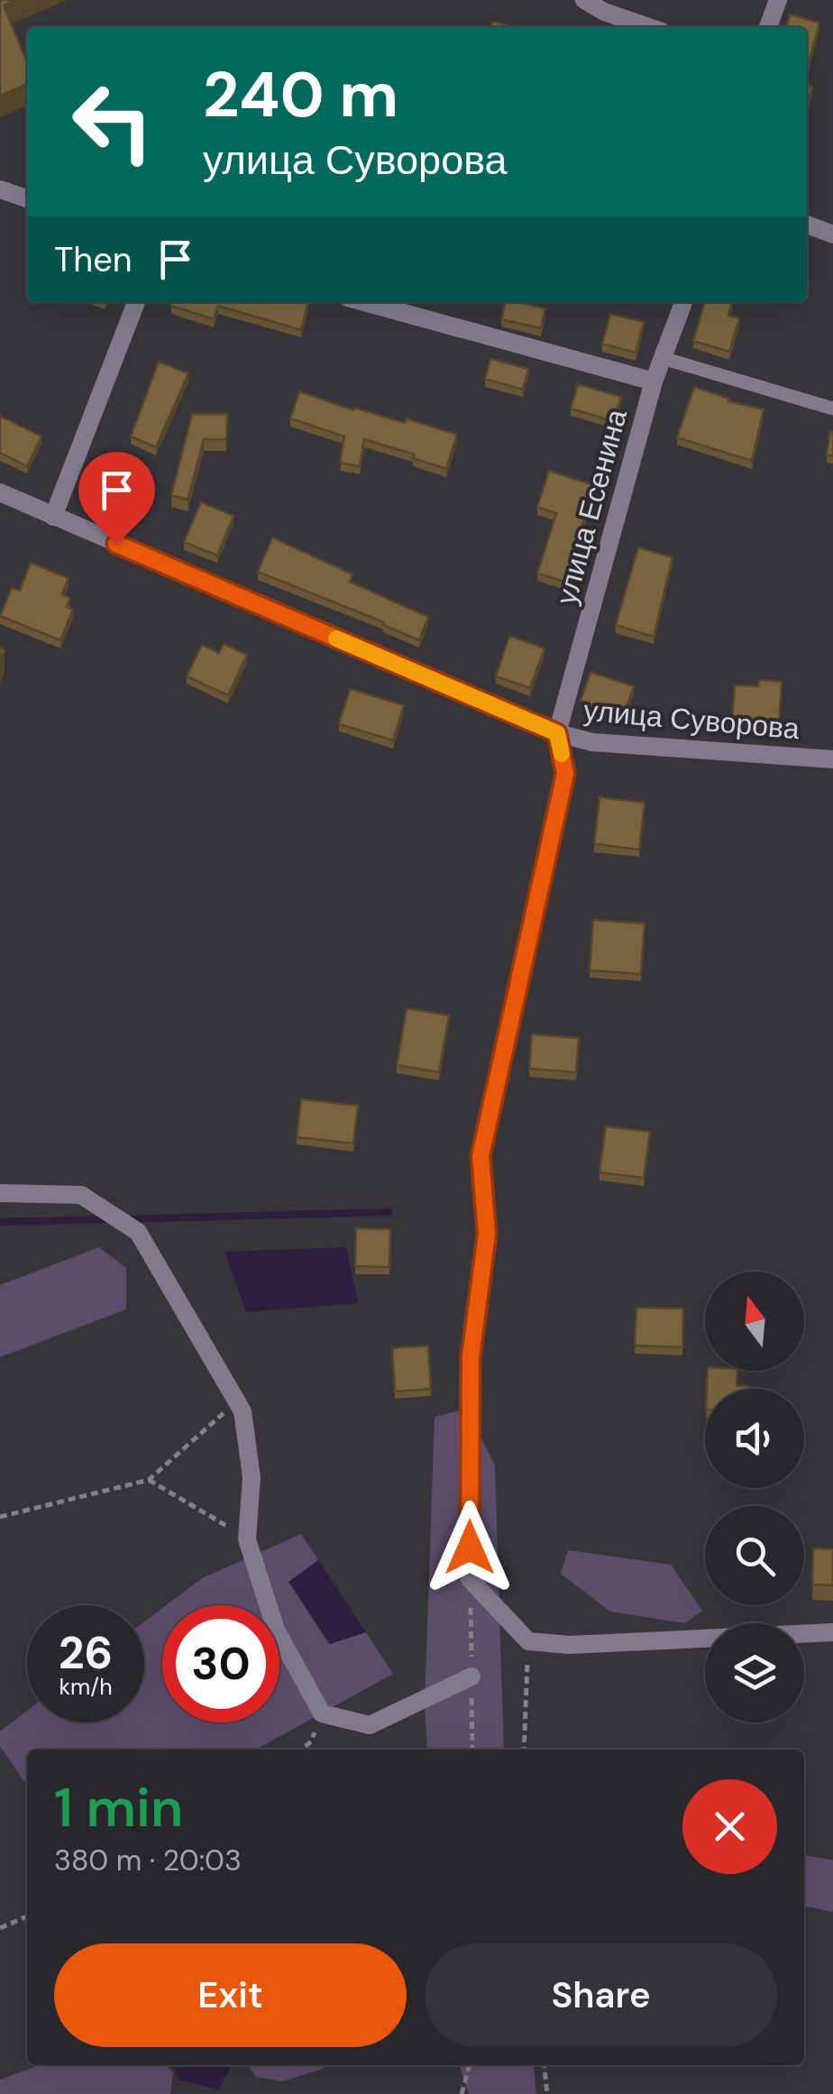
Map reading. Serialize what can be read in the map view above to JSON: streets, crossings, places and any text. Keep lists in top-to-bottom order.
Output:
{
  "streets": {
    "street": ["улица Есенина", "улица Суворова"]
  },
  "crossings": [
    ["улица Есенина", "улица Суворова"]
  ],
  "north": "top",
  "page": {
    "turn": ["240 m", "улица Суворова"],
    "then": "Then",
    "speed": "26 km/h",
    "limit": "30",
    "heading": ["1 min", "380 m · 20:03"],
    "buttons": ["Exit", "Share"]
  }
}
